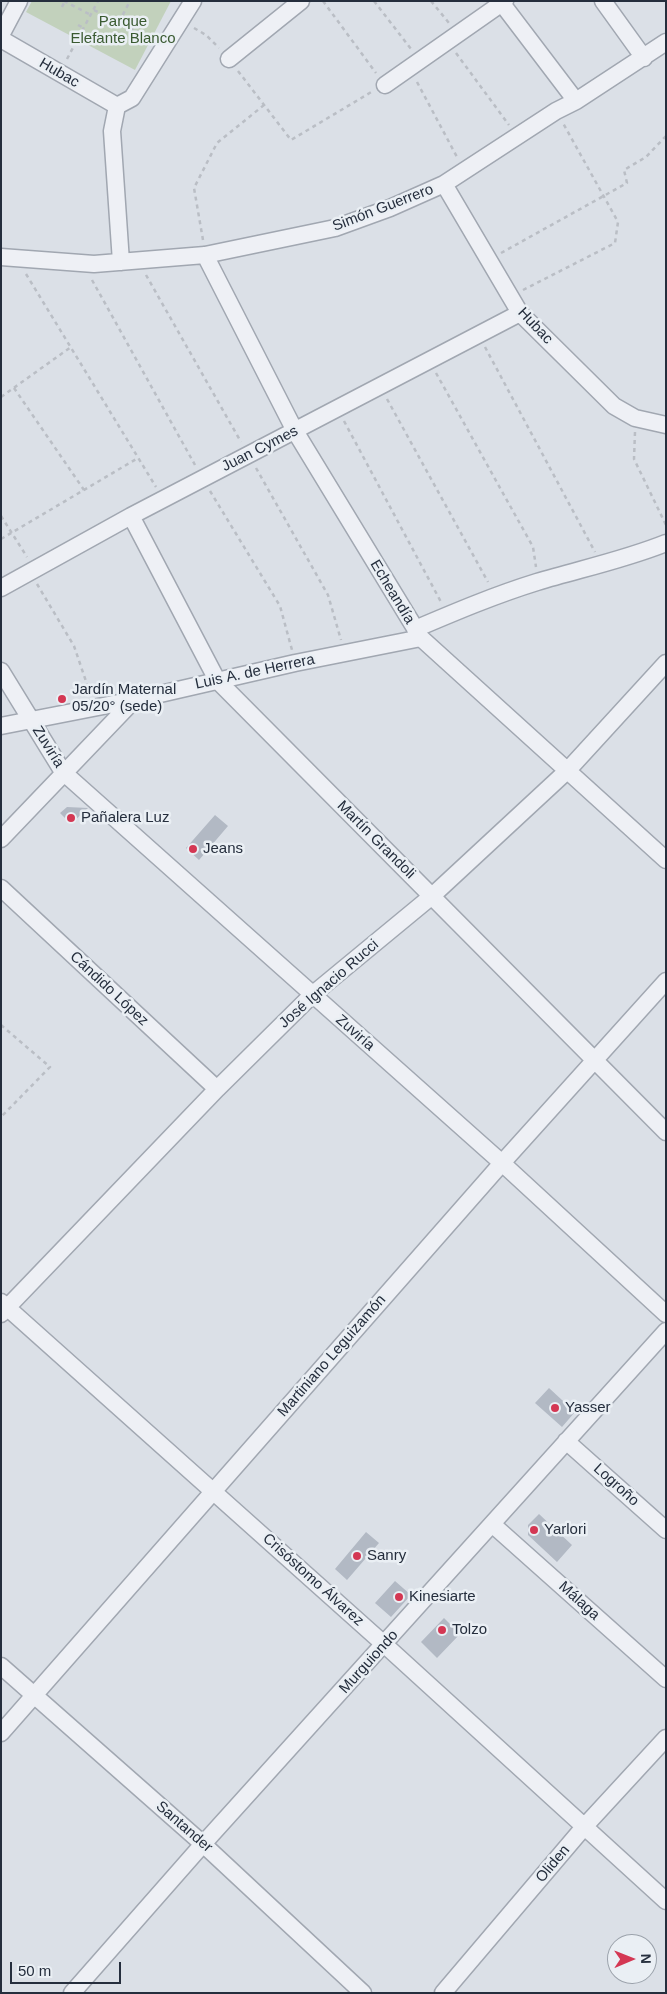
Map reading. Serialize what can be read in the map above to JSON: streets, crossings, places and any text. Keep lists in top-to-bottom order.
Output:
{
  "streets": {
    "street": [
      "Hubac",
      "Simón Guerrero",
      "Juan Cymes",
      "Echeandía",
      "Luis A. de Herrera",
      "Zuviría",
      "Martín Grandoli",
      "José Ignacio Rucci",
      "Cándido López",
      "Martiniano Leguizamón",
      "Logroño",
      "Crisóstomo Álvarez",
      "Málaga",
      "Murguiondo",
      "Santander",
      "Oliden"
    ]
  },
  "crossings": [
    ["Hubac", "Simón Guerrero"],
    ["Hubac", "Juan Cymes"],
    ["Simón Guerrero", "Echeandía"],
    ["Juan Cymes", "Echeandía"],
    ["Juan Cymes", "Martín Grandoli"],
    ["Echeandía", "Luis A. de Herrera"],
    ["Echeandía", "José Ignacio Rucci"],
    ["Luis A. de Herrera", "Zuviría"],
    ["Luis A. de Herrera", "Martín Grandoli"],
    ["Zuviría", "José Ignacio Rucci"],
    ["Zuviría", "Martiniano Leguizamón"],
    ["Martín Grandoli", "José Ignacio Rucci"],
    ["Martín Grandoli", "Martiniano Leguizamón"],
    ["José Ignacio Rucci", "Cándido López"],
    ["José Ignacio Rucci", "Crisóstomo Álvarez"],
    ["Martiniano Leguizamón", "Crisóstomo Álvarez"],
    ["Martiniano Leguizamón", "Santander"],
    ["Logroño", "Murguiondo"],
    ["Crisóstomo Álvarez", "Murguiondo"],
    ["Crisóstomo Álvarez", "Oliden"],
    ["Málaga", "Murguiondo"],
    ["Murguiondo", "Santander"]
  ],
  "parks": ["Parque Elefante Blanco"],
  "places": [
    "Jardín Maternal 05/20° (sede)",
    "Pañalera Luz",
    "Jeans",
    "Yasser",
    "Yarlori",
    "Sanry",
    "Kinesiarte",
    "Tolzo"
  ],
  "scale_bar": "50 m",
  "north": "right"
}
